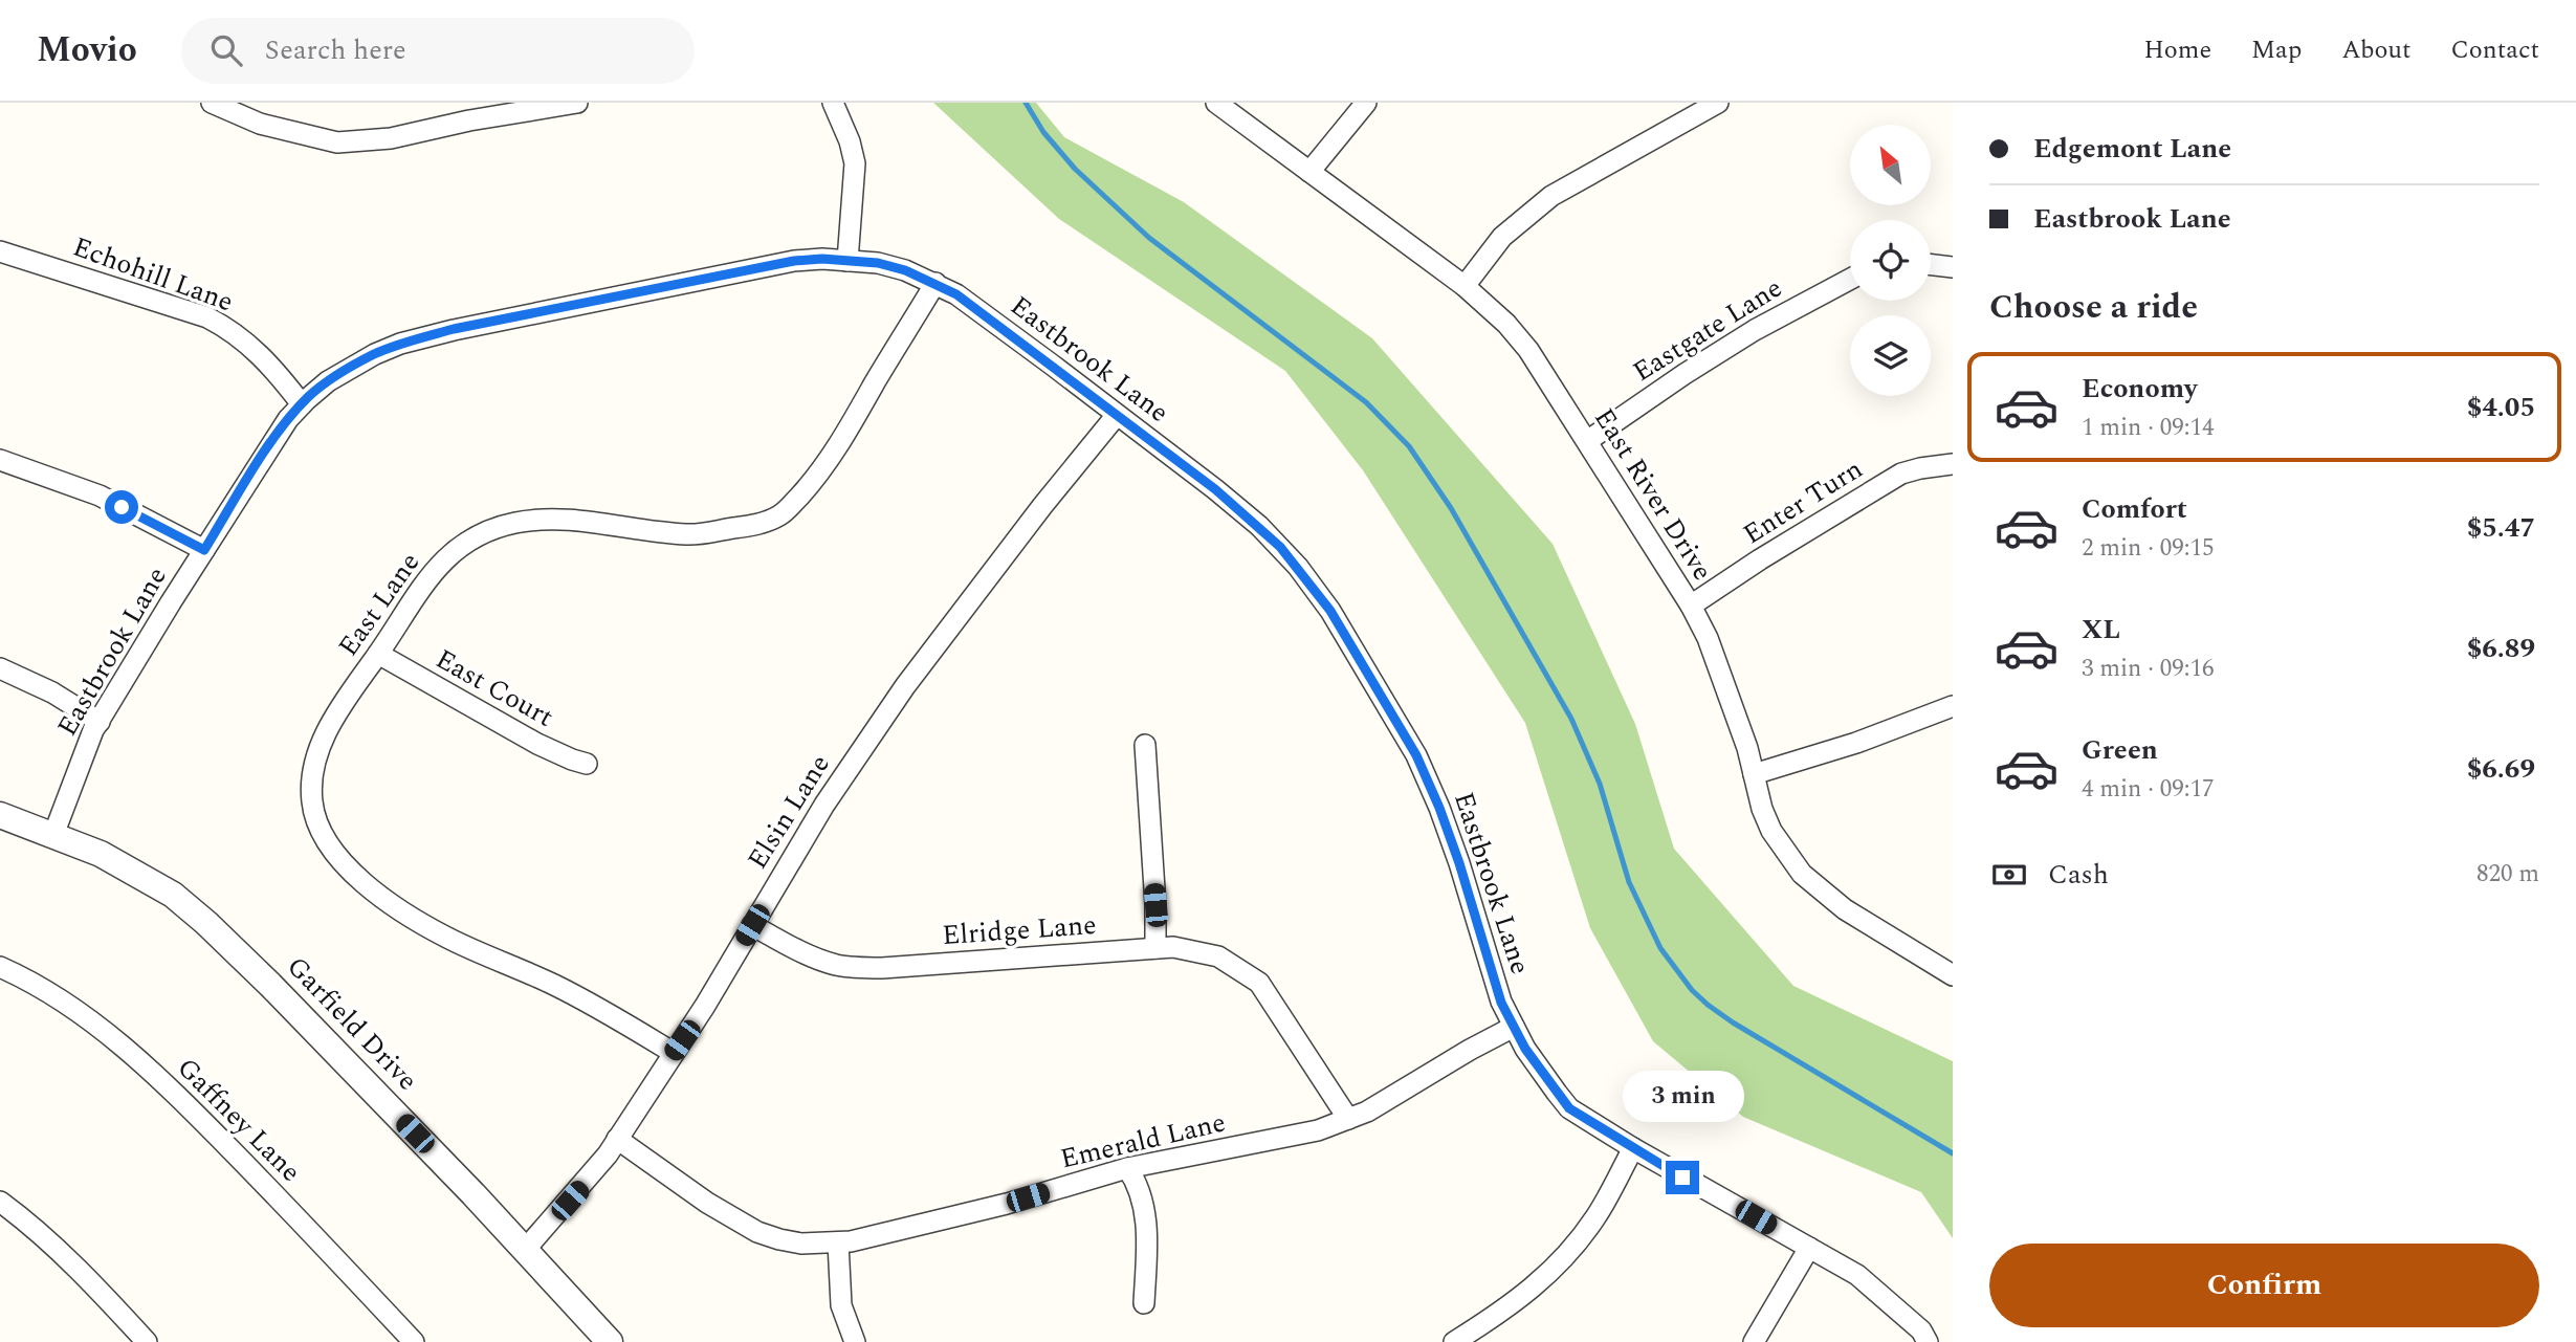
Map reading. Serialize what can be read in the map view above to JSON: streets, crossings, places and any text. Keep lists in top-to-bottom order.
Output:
{
  "streets": {
    "street": [
      "Echohill Lane",
      "Eastgate Lane",
      "Eastbrook Lane",
      "East River Drive",
      "Enter Turn",
      "East Lane",
      "East Court",
      "Elsin Lane",
      "Elridge Lane",
      "Garfield Drive",
      "Gaffney Lane",
      "Emerald Lane"
    ]
  },
  "crossings": [
    ["Echohill Lane", "Eastbrook Lane"],
    ["Eastgate Lane", "East River Drive"],
    ["Eastbrook Lane", "East Lane"],
    ["Eastbrook Lane", "Elsin Lane"],
    ["Eastbrook Lane", "Garfield Drive"],
    ["Eastbrook Lane", "Emerald Lane"],
    ["East River Drive", "Enter Turn"],
    ["East Lane", "East Court"],
    ["East Lane", "Elsin Lane"],
    ["Elsin Lane", "Elridge Lane"],
    ["Elsin Lane", "Garfield Drive"],
    ["Elsin Lane", "Emerald Lane"],
    ["Elridge Lane", "Emerald Lane"]
  ],
  "north": "top left",
  "page": {
    "header": "Movio",
    "search": "Search here",
    "nav": [
      "Home",
      "Map",
      "About",
      "Contact"
    ],
    "banner": ["Edgemont Lane", "Eastbrook Lane"],
    "heading": "Choose a ride",
    "list": [
      {
        "name": "Economy",
        "note": "1 min · 09:14",
        "value": "$4.05"
      },
      {
        "name": "Comfort",
        "note": "2 min · 09:15",
        "value": "$5.47"
      },
      {
        "name": "XL",
        "note": "3 min · 09:16",
        "value": "$6.89"
      },
      {
        "name": "Green",
        "note": "4 min · 09:17",
        "value": "$6.69"
      }
    ],
    "pay": ["Cash", "820 m"],
    "bubble": "3 min",
    "buttons": "Confirm"
  }
}
